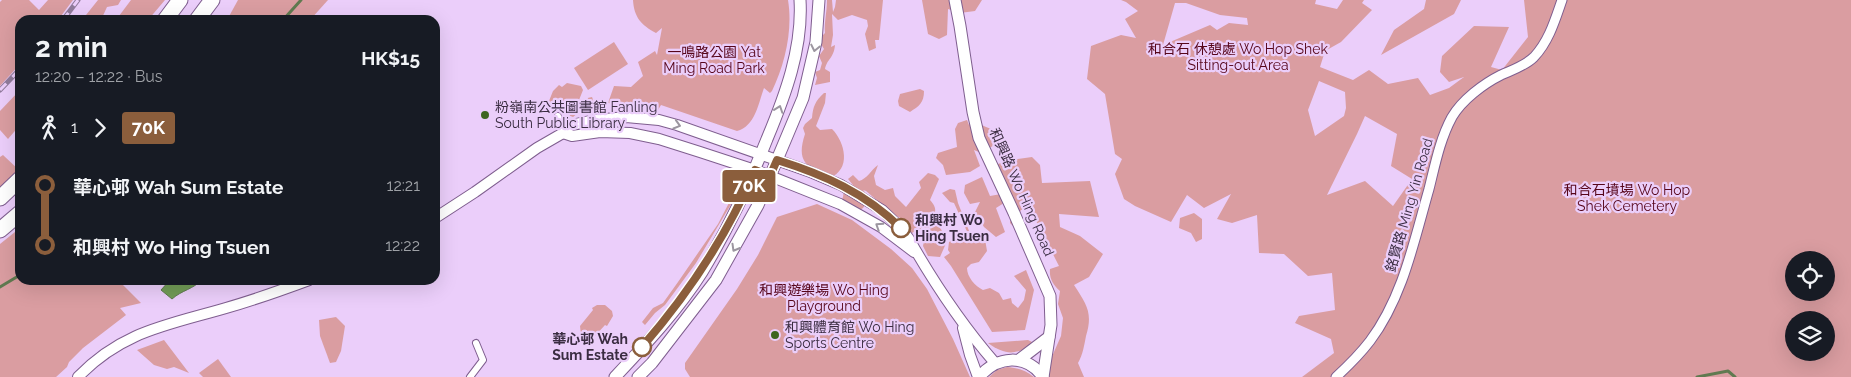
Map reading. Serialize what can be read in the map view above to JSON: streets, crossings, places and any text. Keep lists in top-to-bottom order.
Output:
{
  "streets": {
    "main road": ["和興路 Wo Hing Road"],
    "street": ["銘賢路 Ming Yin Road"]
  },
  "parks": [
    "和合石 休憩處 Wo Hop Shek Sitting-out Area",
    "一鳴路公園 Yat Ming Road Park",
    "和合石墳場 Wo Hop Shek Cemetery",
    "和興遊樂場 Wo Hing Playground"
  ],
  "places": [
    "粉嶺南公共圖書館 Fanling South Public Library",
    "和興村 Wo Hing Tsuen",
    "和興體育館 Wo Hing Sports Centre",
    "華心邨 Wah Sum Estate"
  ],
  "lines": ["bus line 70K"],
  "page": {
    "on_map": "70K",
    "heading": ["2 min", "12:20 – 12:22 · Bus", "HK$15"],
    "legs": ["1", "70K"],
    "list": [
      {
        "name": "華心邨 Wah Sum Estate",
        "value": "12:21"
      },
      {
        "name": "和興村 Wo Hing Tsuen",
        "value": "12:22"
      }
    ]
  }
}
